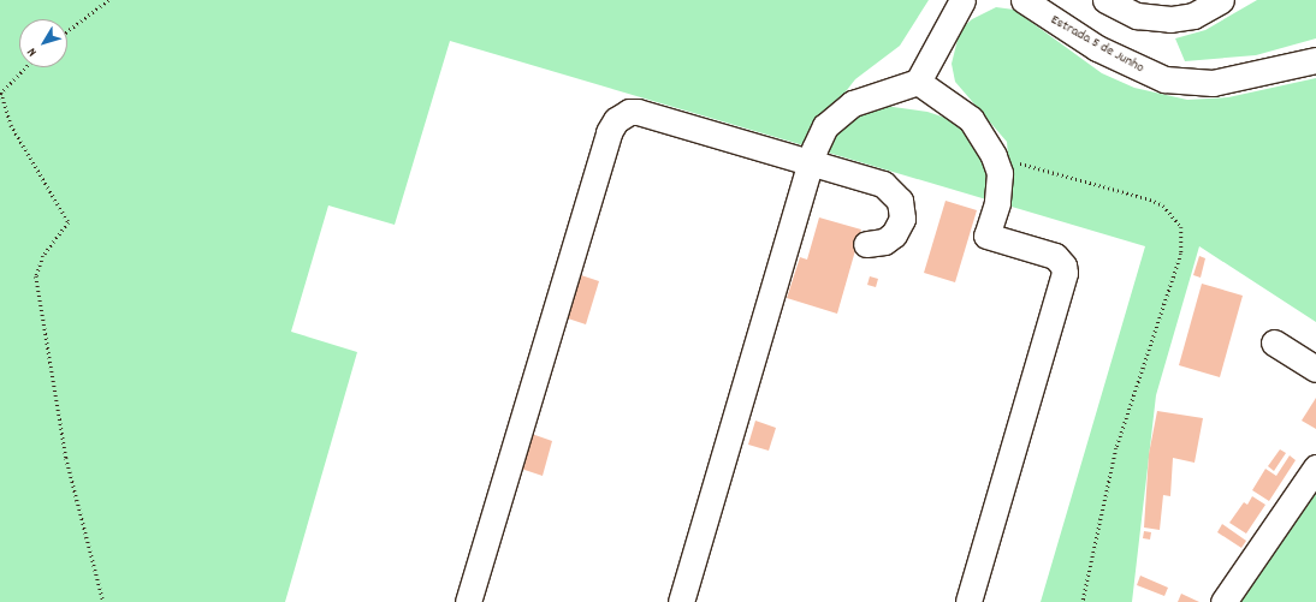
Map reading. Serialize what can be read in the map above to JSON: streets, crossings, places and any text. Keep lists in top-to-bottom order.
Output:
{
  "streets": {
    "street": ["Estrada 5 de Junho"]
  },
  "north": "bottom left"
}
